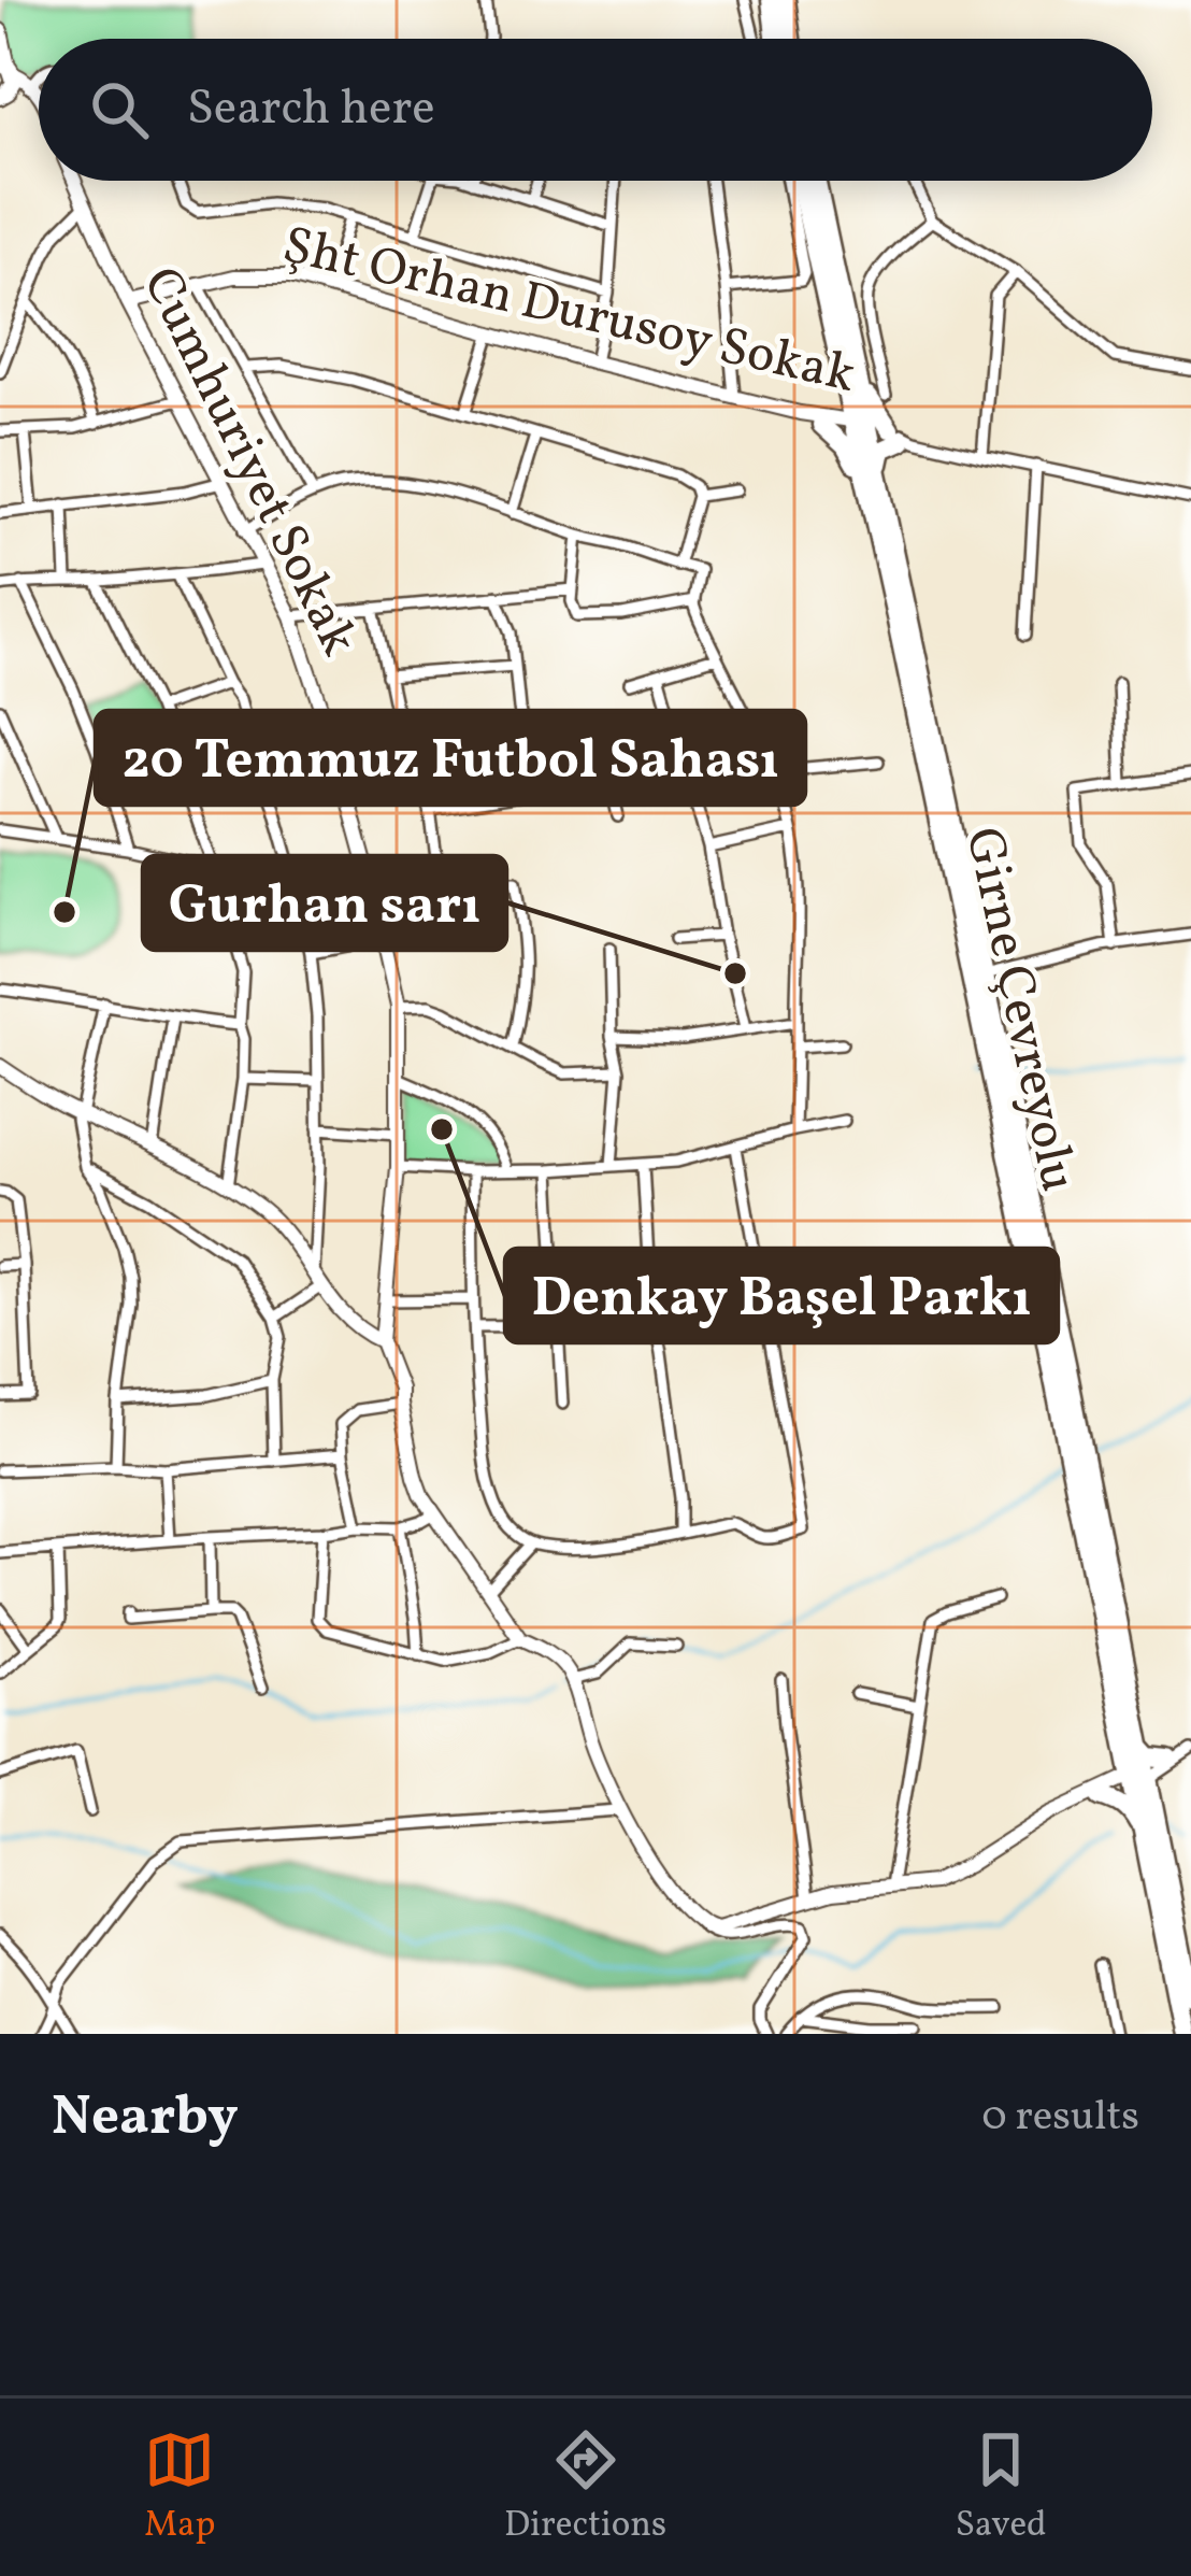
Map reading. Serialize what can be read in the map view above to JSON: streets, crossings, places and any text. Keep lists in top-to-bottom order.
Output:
{
  "streets": {
    "highway": ["Girne Çevreyolu"],
    "street": ["Şht Orhan Durusoy Sokak", "Cumhuriyet Sokak"]
  },
  "crossings": [
    ["Şht Orhan Durusoy Sokak", "Cumhuriyet Sokak"],
    ["Şht Orhan Durusoy Sokak", "Girne Çevreyolu"]
  ],
  "places": ["20 Temmuz Futbol Sahası", "Gurhan sarı", "Denkay Başel Parkı"],
  "page": {
    "search": "Search here",
    "heading": ["Nearby", "0 results"],
    "nav": ["Map", "Directions", "Saved"]
  }
}
